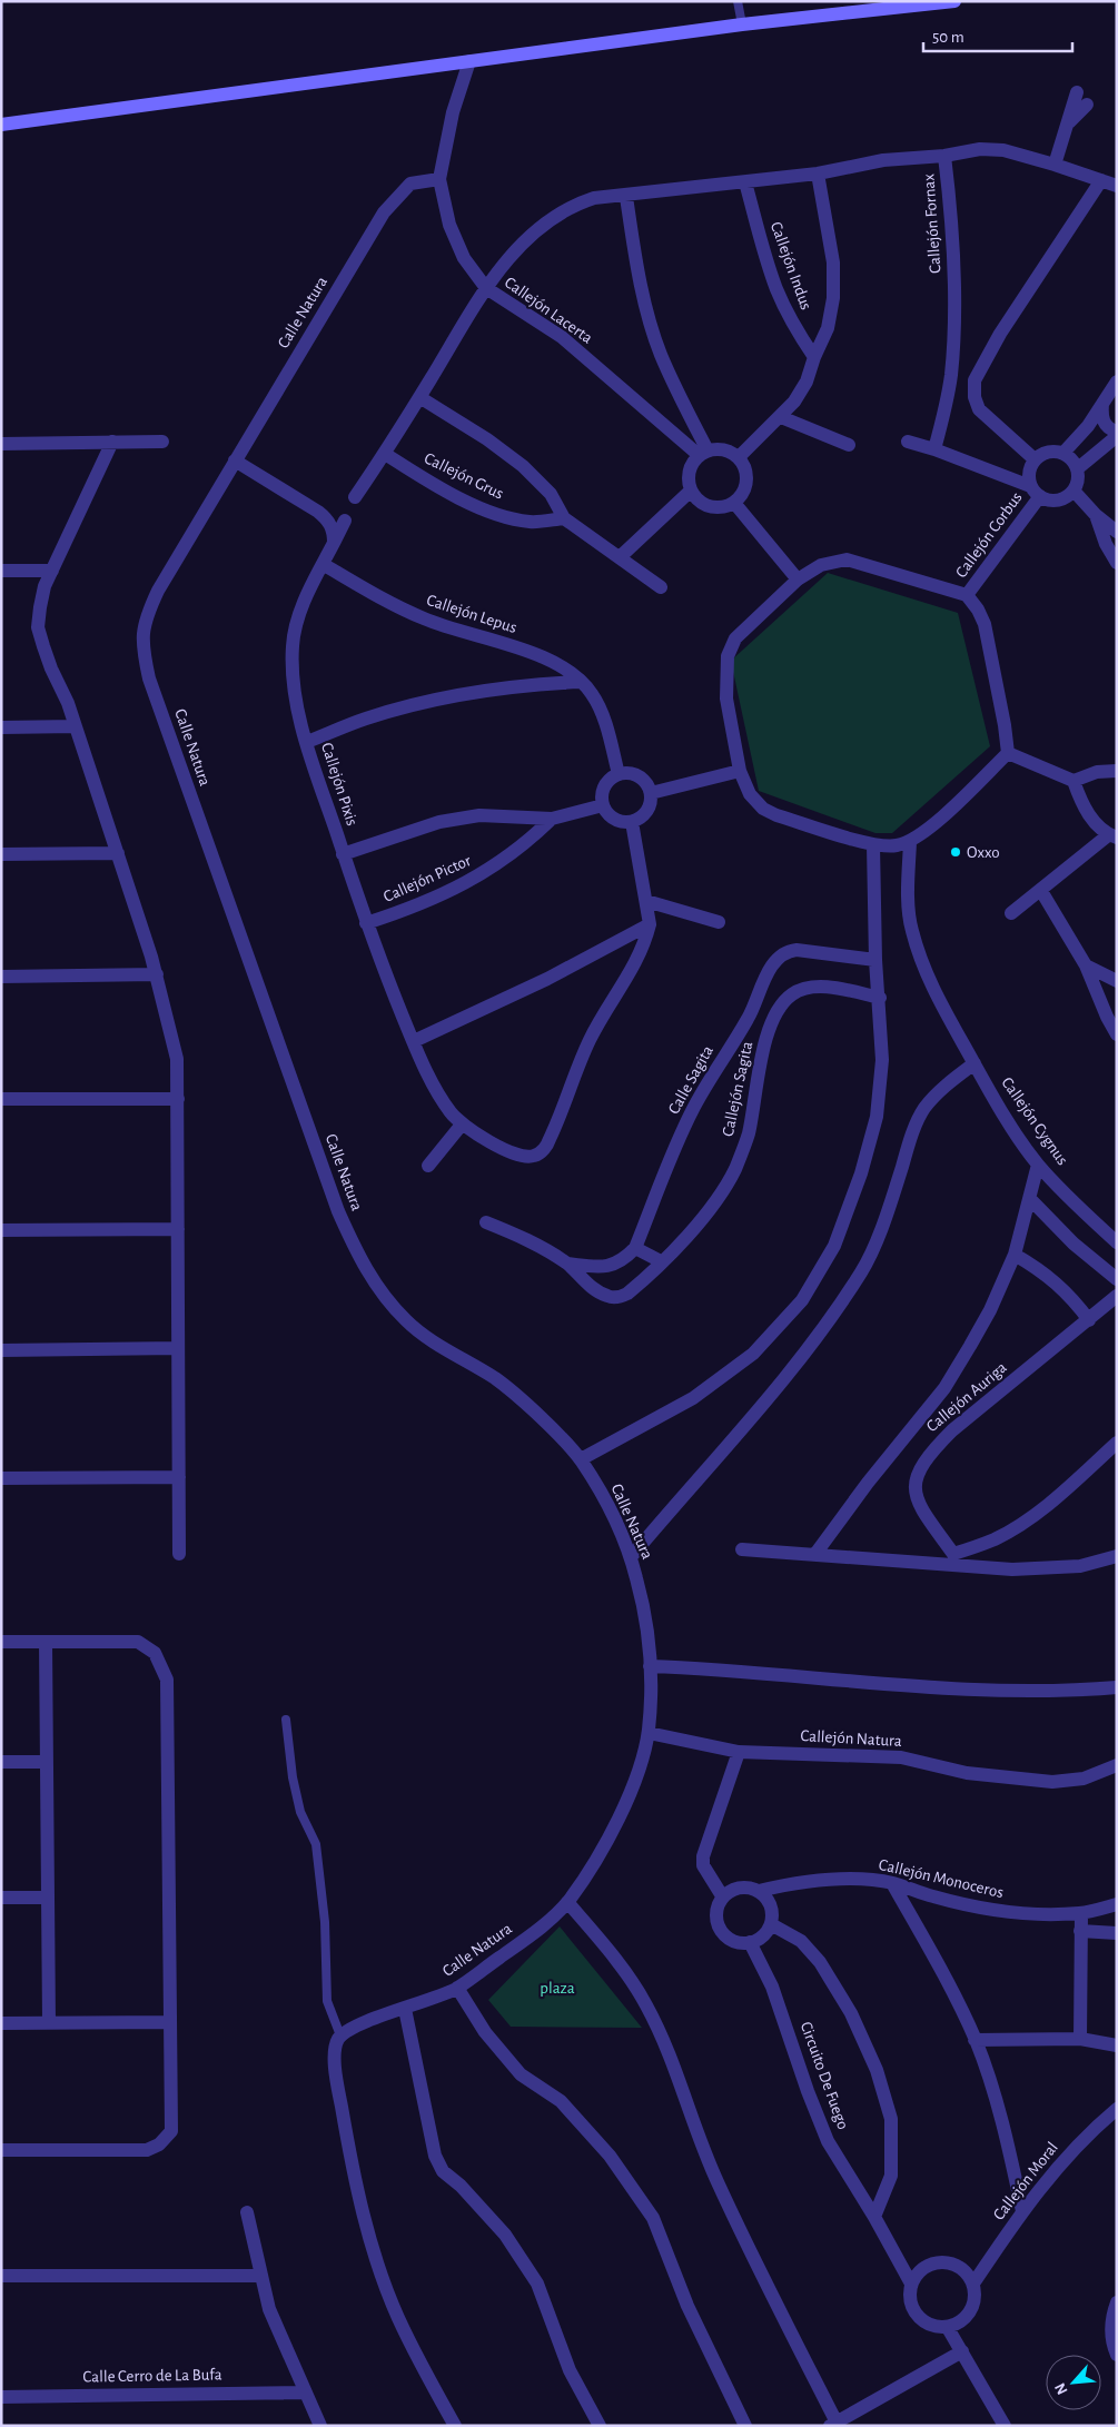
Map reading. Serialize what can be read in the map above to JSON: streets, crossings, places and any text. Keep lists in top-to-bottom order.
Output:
{
  "streets": {
    "street": [
      "Callejón Fornax",
      "Callejón Indus",
      "Callejón Lacerta",
      "Calle Natura",
      "Callejón Grus",
      "Callejón Corbus",
      "Callejón Lepus",
      "Callejón Pixis",
      "Callejón Pictor",
      "Calle Sagita",
      "Callejón Sagita",
      "Callejón Cygnus",
      "Callejón Auriga",
      "Callejón Natura",
      "Callejón Monoceros",
      "Circuito De Fuego",
      "Callejón Moral",
      "Calle Cerro de La Bufa"
    ]
  },
  "crossings": [
    ["Callejón Indus", "Callejón Lacerta"],
    ["Calle Natura", "Callejón Natura"],
    ["Callejón Lepus", "Callejón Pixis"],
    ["Callejón Lepus", "Callejón Pictor"],
    ["Callejón Pixis", "Callejón Pictor"],
    ["Calle Sagita", "Callejón Sagita"],
    ["Callejón Cygnus", "Callejón Auriga"],
    ["Callejón Monoceros", "Circuito De Fuego"],
    ["Circuito De Fuego", "Callejón Moral"]
  ],
  "parks": ["plaza"],
  "places": ["Oxxo"],
  "scale_bar": "50 m",
  "north": "bottom left"
}
